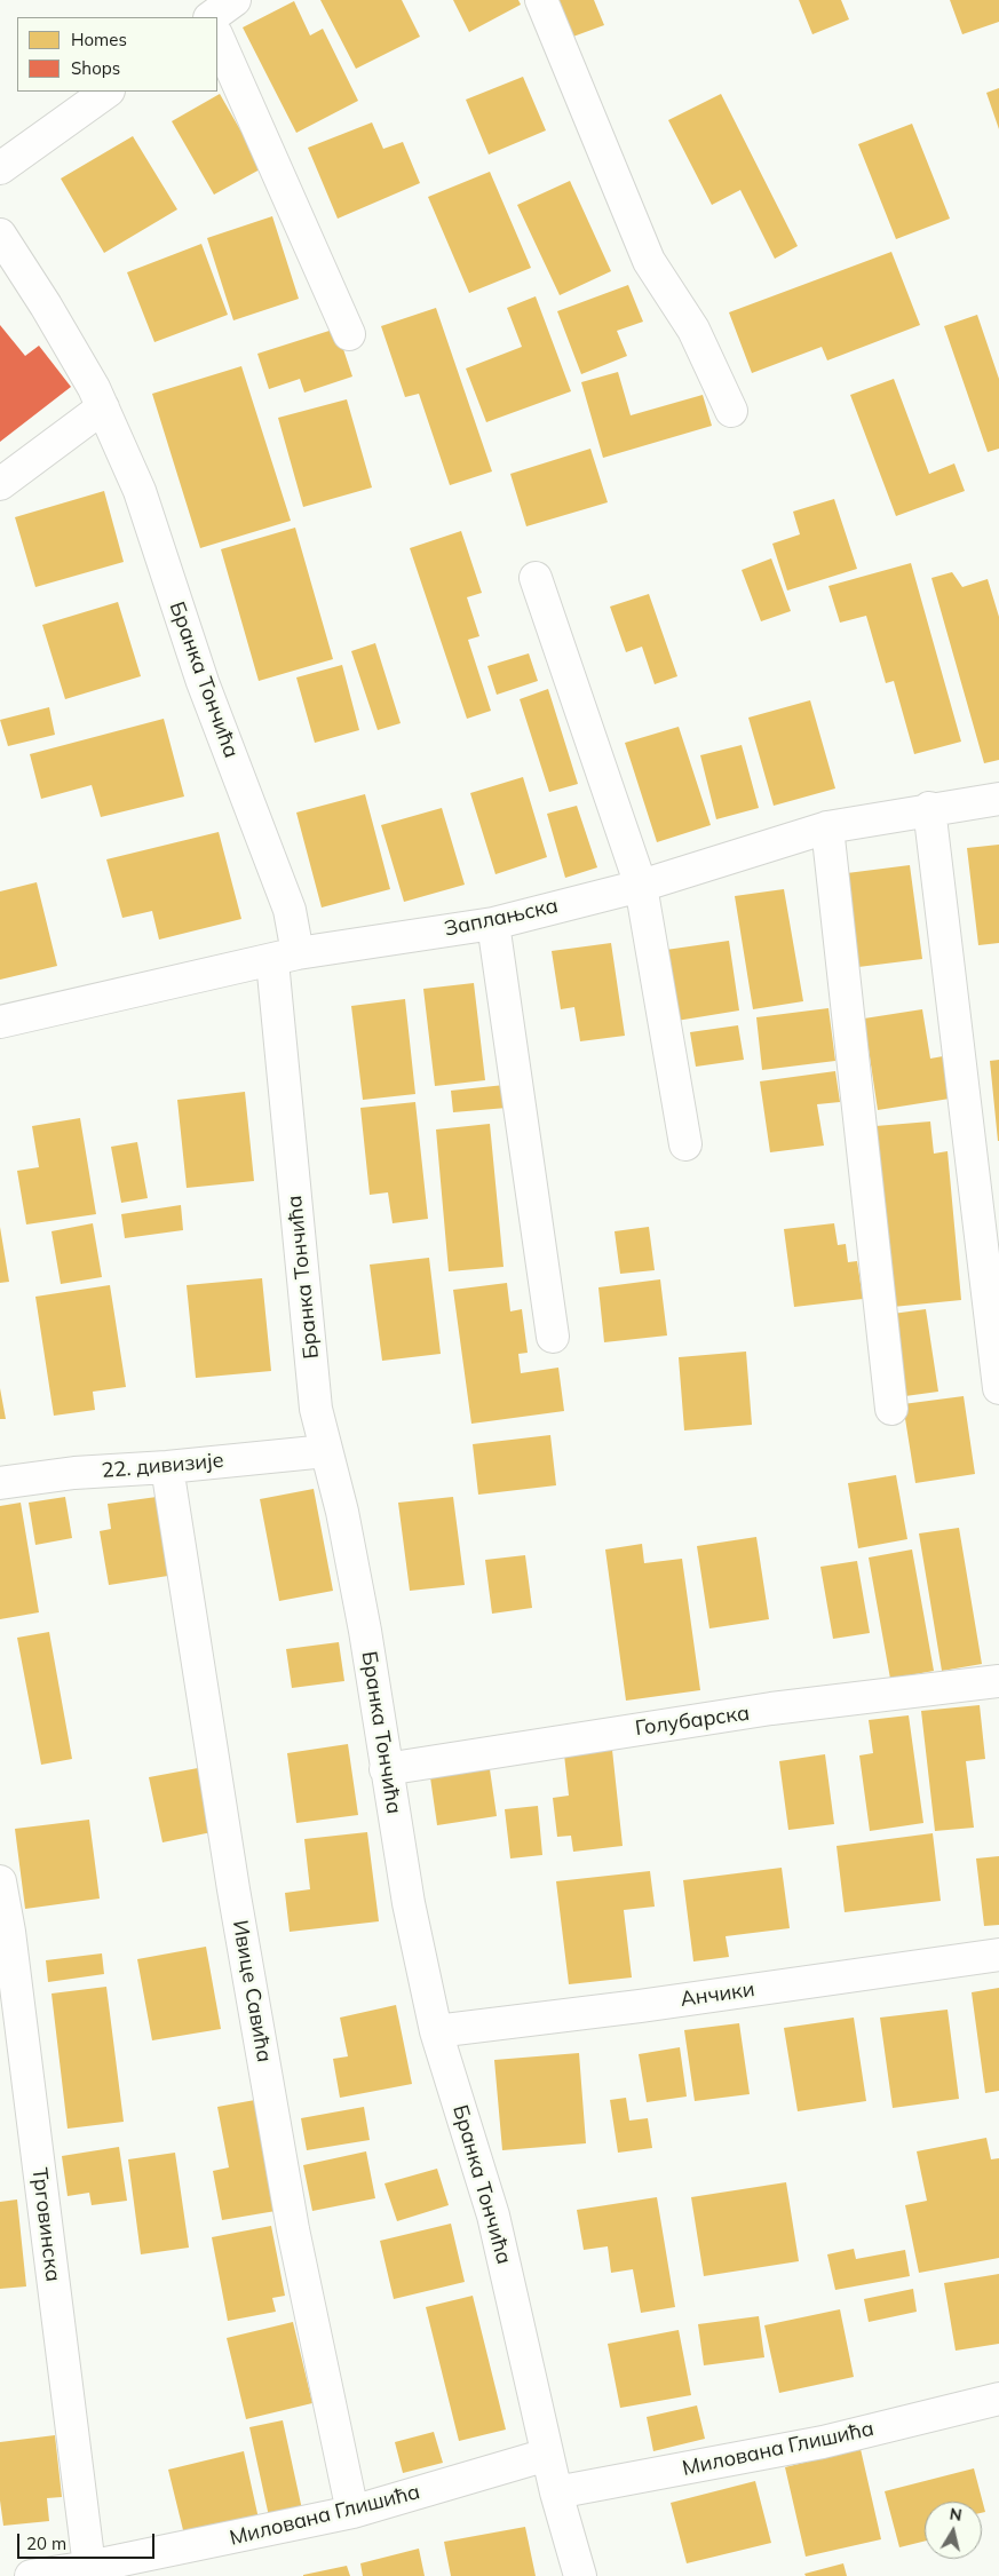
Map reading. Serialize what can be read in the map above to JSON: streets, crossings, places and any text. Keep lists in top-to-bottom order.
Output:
{
  "streets": {
    "street": [
      "Бранка Тончића",
      "Заплањска",
      "22. дивизије",
      "Голубарска",
      "Ивице Савића",
      "Анчики",
      "Трговинска",
      "Милована Глишића"
    ]
  },
  "crossings": [
    ["Бранка Тончића", "Заплањска"],
    ["Бранка Тончића", "22. дивизије"],
    ["Бранка Тончића", "Голубарска"],
    ["Бранка Тончића", "Анчики"],
    ["Бранка Тончића", "Милована Глишића"],
    ["22. дивизије", "Ивице Савића"],
    ["Ивице Савића", "Милована Глишића"],
    ["Трговинска", "Милована Глишића"]
  ],
  "legend": ["Homes", "Shops"],
  "scale_bar": "20 m",
  "north": "top"
}
